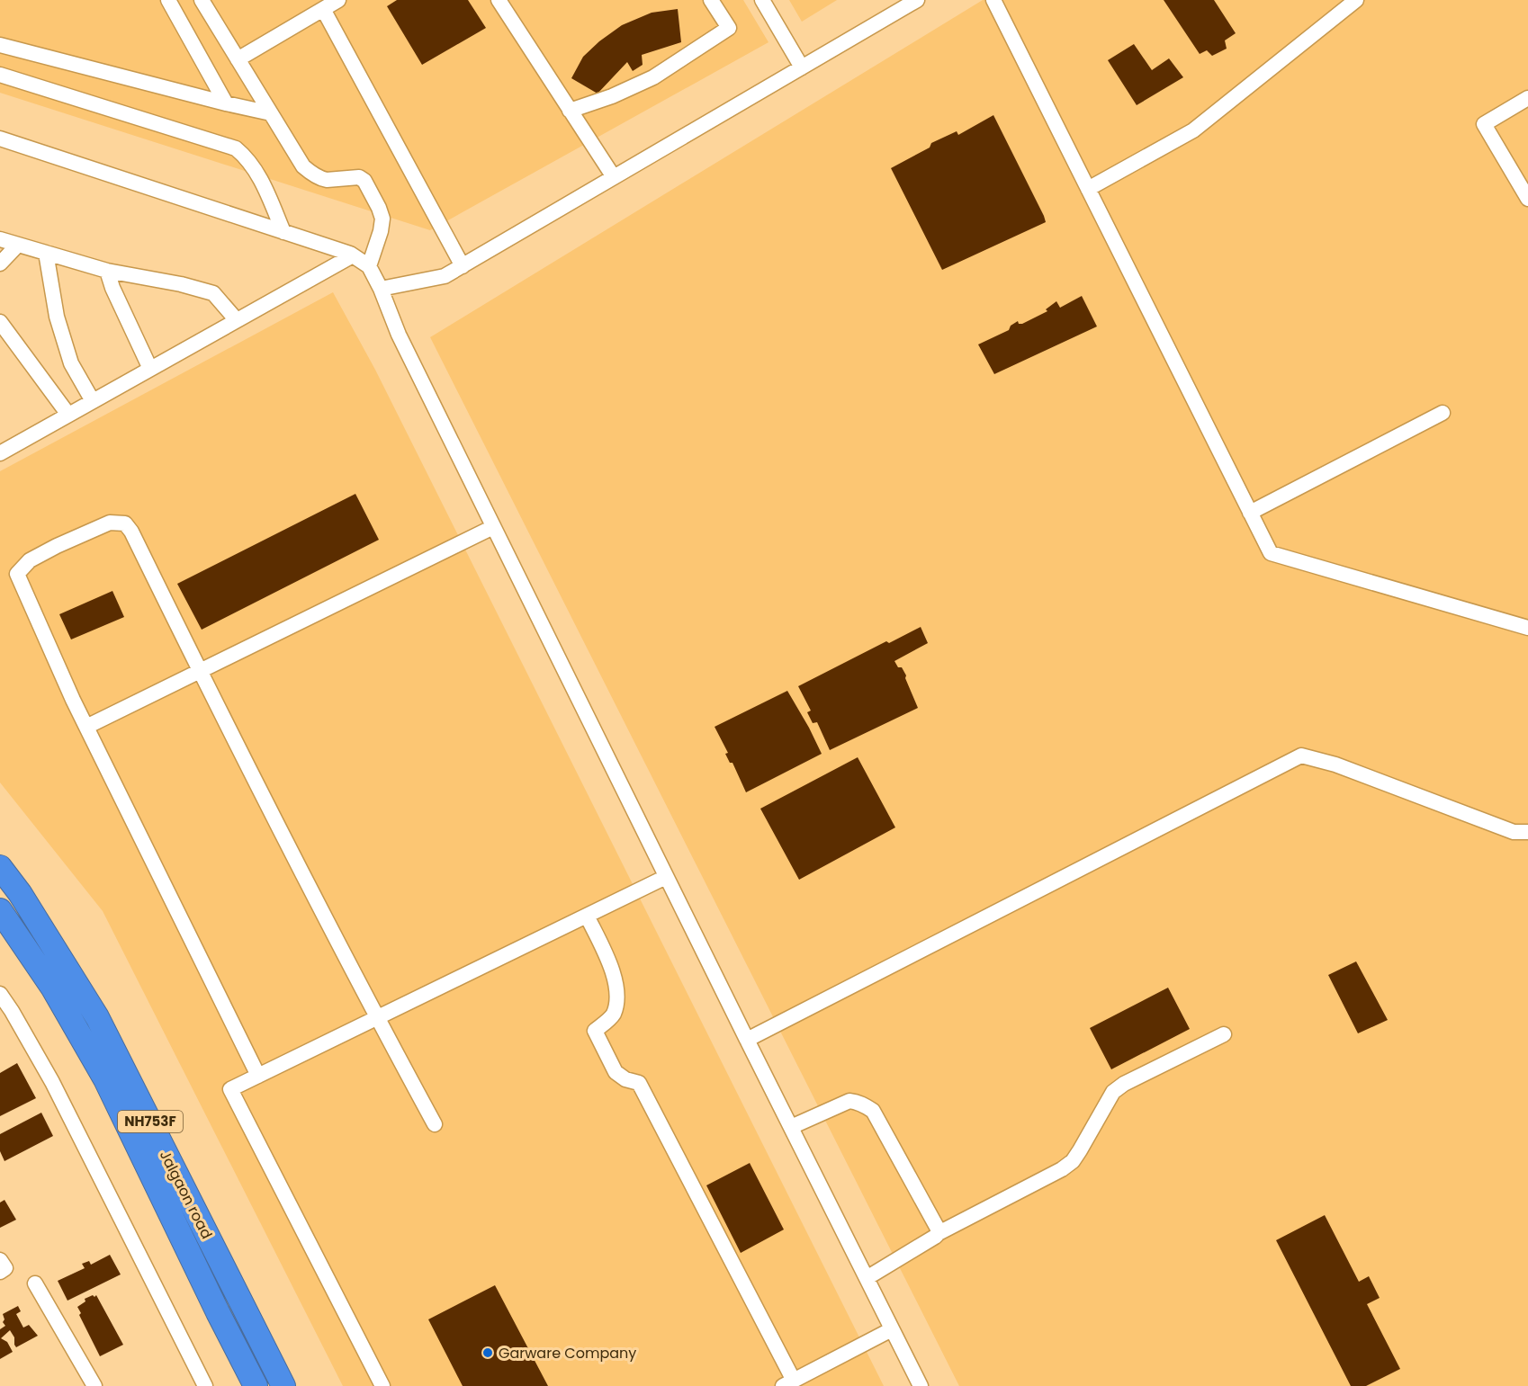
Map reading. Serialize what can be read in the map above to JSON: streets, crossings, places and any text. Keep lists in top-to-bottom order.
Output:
{
  "streets": {
    "highway": ["NH753F", "Jalgaon road"]
  },
  "places": ["Garware Company"]
}
